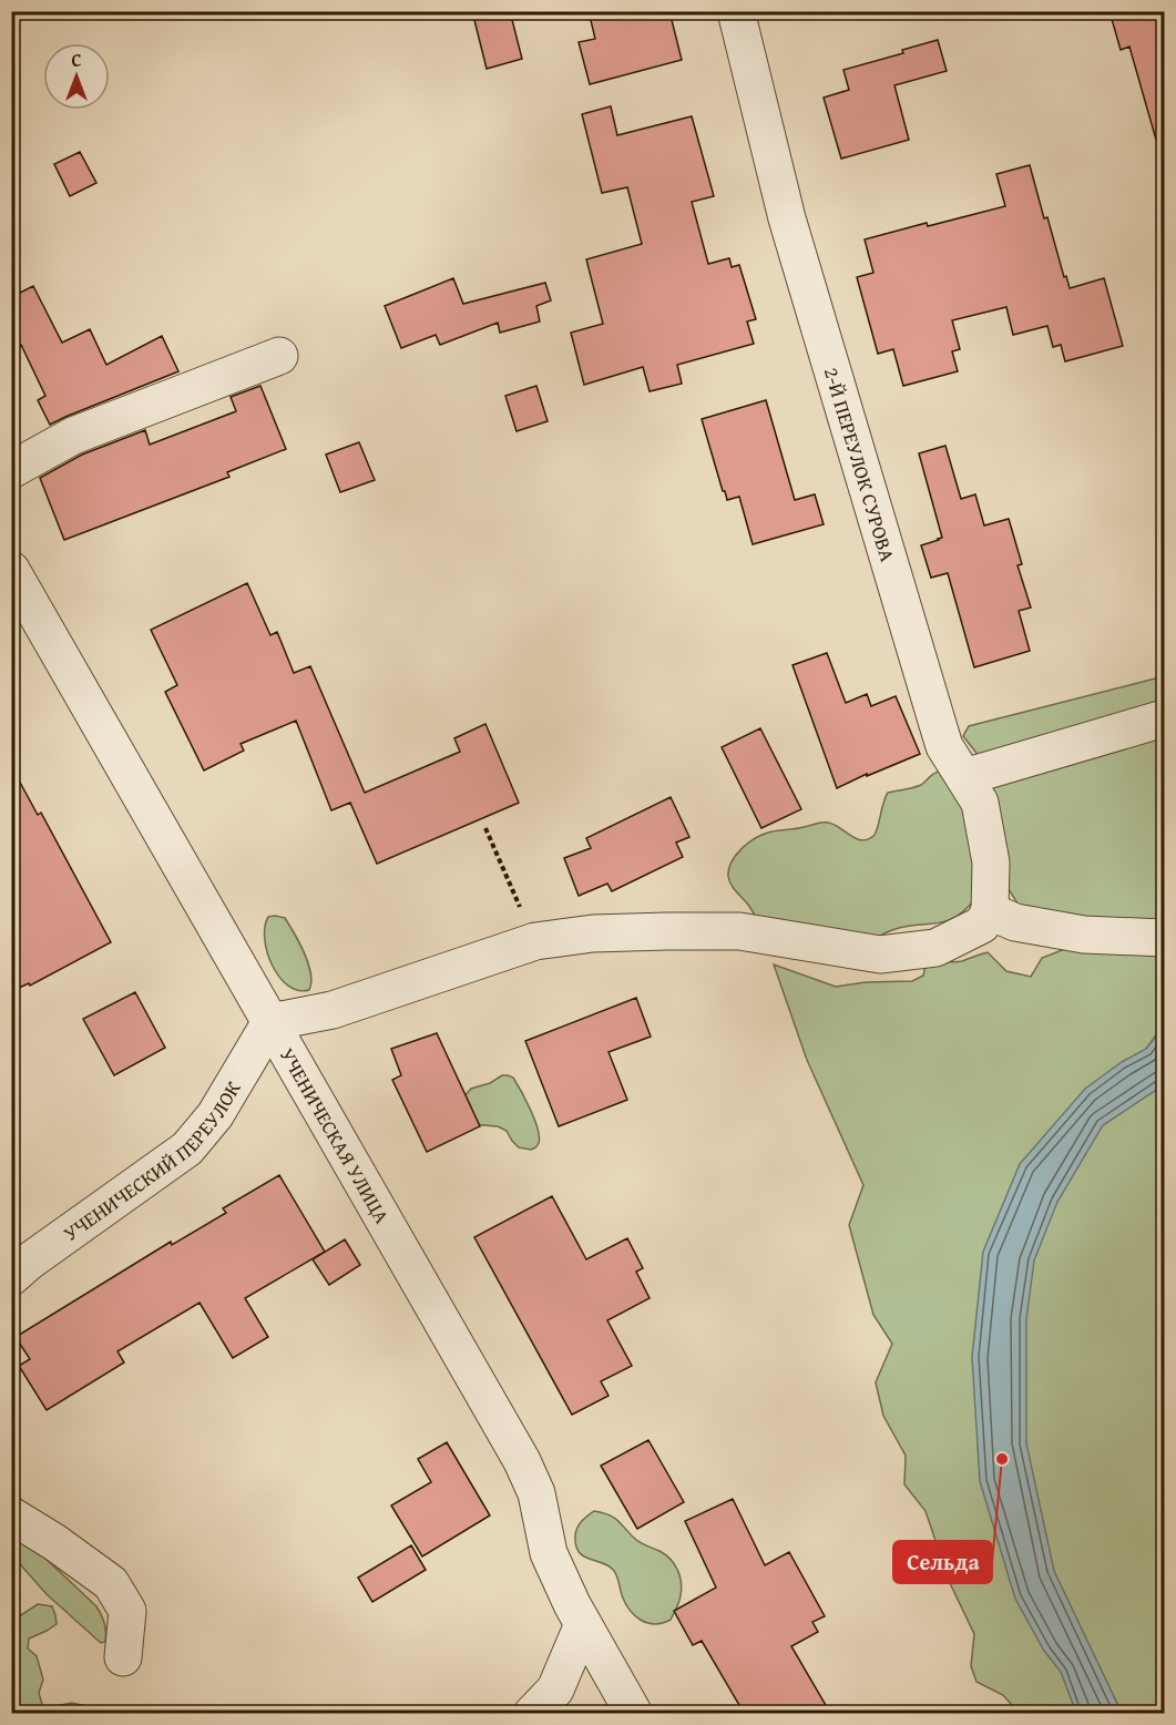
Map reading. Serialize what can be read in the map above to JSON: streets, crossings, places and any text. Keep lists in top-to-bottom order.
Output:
{
  "streets": {
    "street": ["2-Й ПЕРЕУЛОК СУРОВА", "УЧЕНИЧЕСКАЯ УЛИЦА", "УЧЕНИЧЕСКИЙ ПЕРЕУЛОК"]
  },
  "crossings": [
    ["УЧЕНИЧЕСКАЯ УЛИЦА", "УЧЕНИЧЕСКИЙ ПЕРЕУЛОК"]
  ],
  "places": ["Сельда"],
  "north": "top"
}
